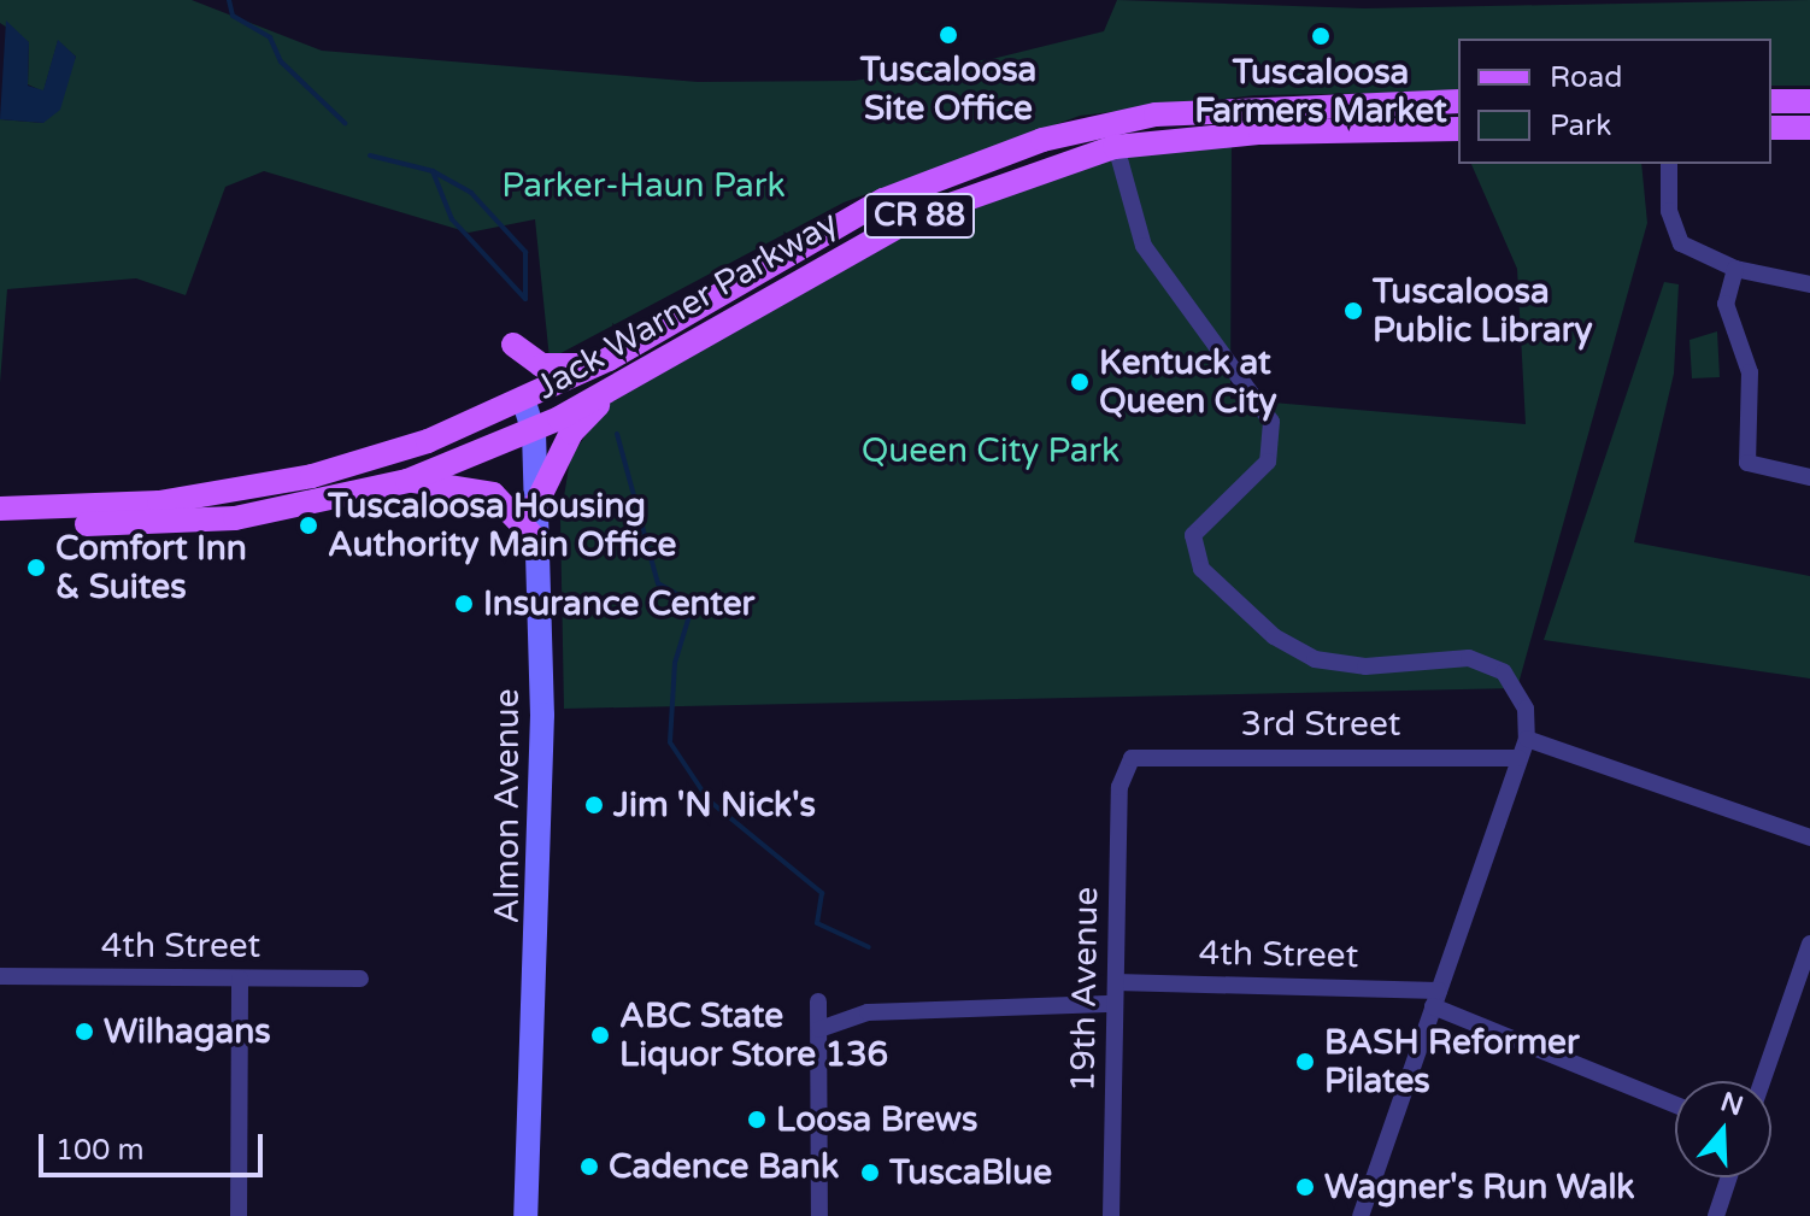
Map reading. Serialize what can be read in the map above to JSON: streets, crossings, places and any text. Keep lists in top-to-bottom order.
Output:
{
  "streets": {
    "main road": ["CR 88", "Jack Warner Parkway", "Almon Avenue"],
    "street": ["3rd Street", "4th Street", "19th Avenue"]
  },
  "crossings": [
    ["Jack Warner Parkway", "Almon Avenue"],
    ["3rd Street", "19th Avenue"],
    ["4th Street", "19th Avenue"]
  ],
  "parks": ["Parker-Haun Park", "Queen City Park"],
  "places": [
    "Tuscaloosa Site Office",
    "Tuscaloosa Farmers Market",
    "Tuscaloosa Public Library",
    "Kentuck at Queen City",
    "Tuscaloosa Housing Authority Main Office",
    "Comfort Inn & Suites",
    "Insurance Center",
    "Jim 'N Nick's",
    "Wilhagans",
    "ABC State Liquor Store 136",
    "BASH Reformer Pilates",
    "Loosa Brews",
    "Cadence Bank",
    "TuscaBlue",
    "Wagner's Run Walk"
  ],
  "legend": ["Road", "Park"],
  "scale_bar": "100 m",
  "north": "top"
}
